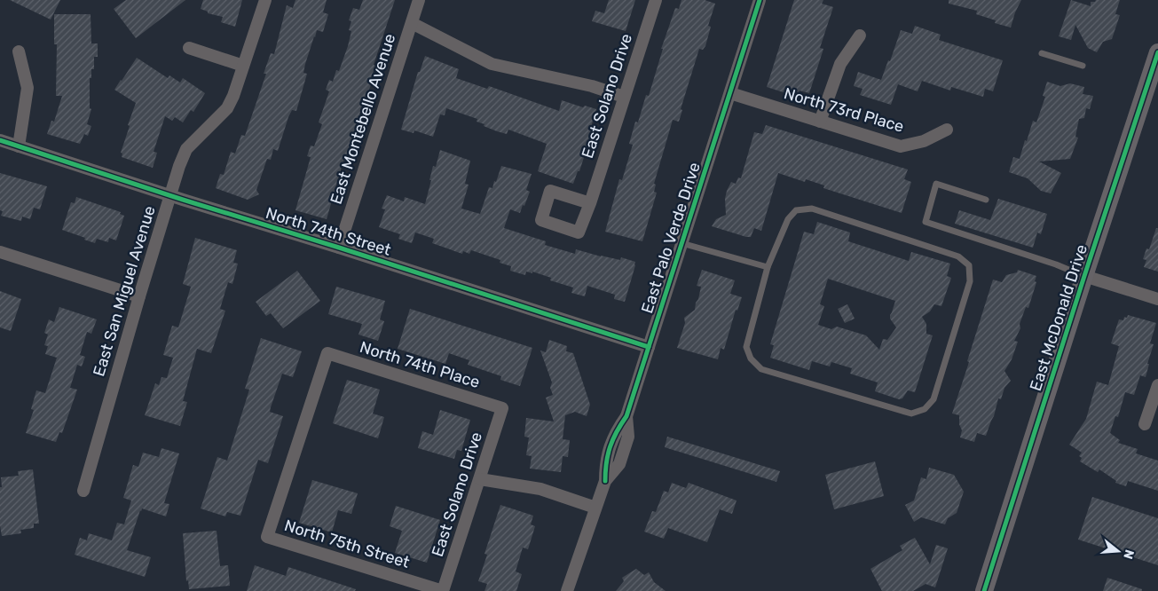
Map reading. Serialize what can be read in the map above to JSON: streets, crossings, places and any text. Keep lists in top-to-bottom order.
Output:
{
  "streets": {
    "main road": ["East McDonald Drive"],
    "street": [
      "East Solano Drive",
      "North 73rd Place",
      "East Montebello Avenue",
      "North 74th Street",
      "East Palo Verde Drive",
      "East San Miguel Avenue",
      "North 74th Place",
      "North 75th Street"
    ]
  },
  "crossings": [
    ["East Solano Drive", "North 74th Place"],
    ["East Solano Drive", "North 75th Street"],
    ["North 73rd Place", "East Palo Verde Drive"],
    ["East Montebello Avenue", "North 74th Street"],
    ["North 74th Street", "East Palo Verde Drive"],
    ["North 74th Street", "East San Miguel Avenue"],
    ["North 74th Place", "North 75th Street"]
  ],
  "north": "right"
}
